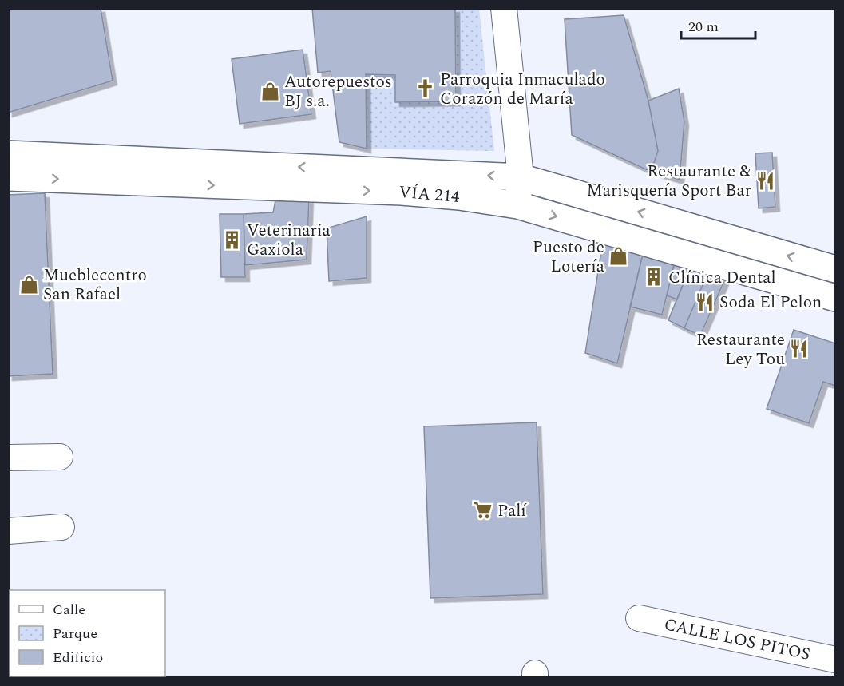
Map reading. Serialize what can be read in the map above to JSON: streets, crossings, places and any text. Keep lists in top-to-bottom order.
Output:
{
  "streets": {
    "main road": ["VÍA 214"],
    "street": ["CALLE LOS PITOS"]
  },
  "places": {
    "church": ["Parroquia Inmaculado Corazón de María"],
    "shop": ["Autorepuestos BJ s.a.", "Puesto de Lotería", "Mueblecentro San Rafael"],
    "restaurant": ["Restaurante & Marisquería Sport Bar", "Soda El Pelon", "Restaurante Ley Tou"],
    "building": ["Veterinaria Gaxiola", "Clínica Dental"],
    "supermarket": ["Palí"]
  },
  "legend": ["Calle", "Parque", "Edificio"],
  "scale_bar": "20 m"
}
